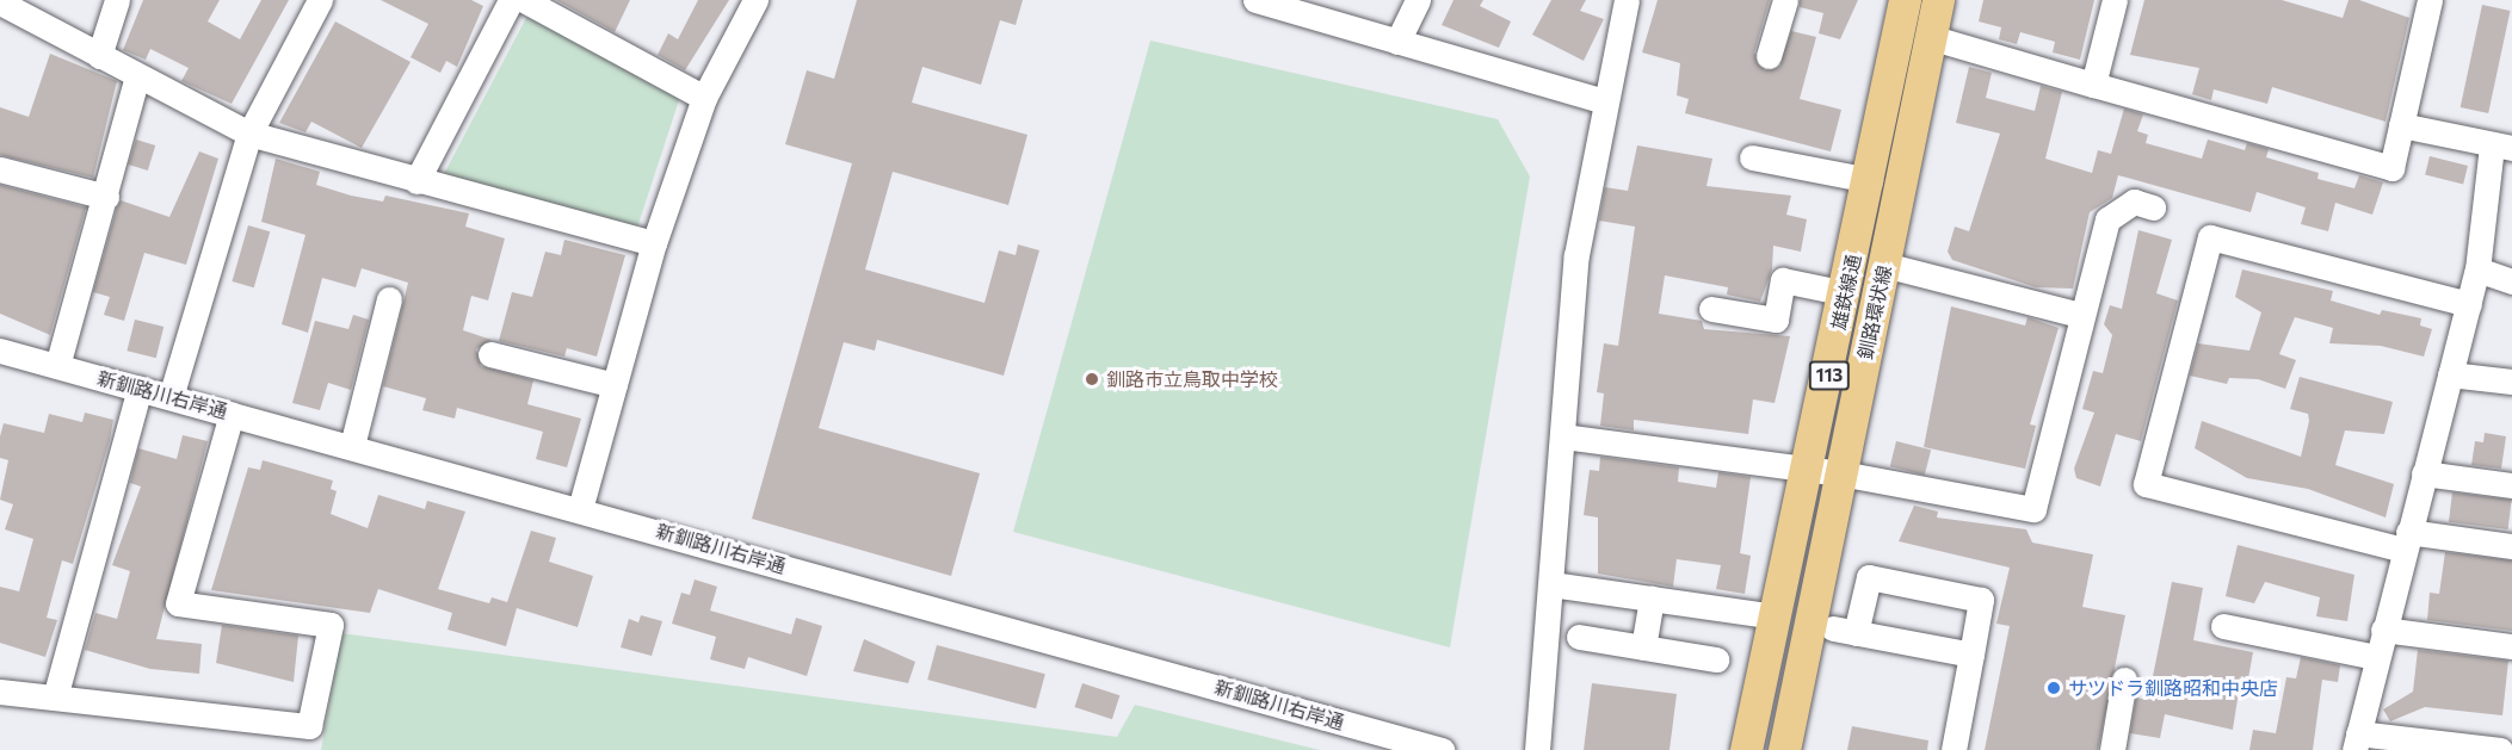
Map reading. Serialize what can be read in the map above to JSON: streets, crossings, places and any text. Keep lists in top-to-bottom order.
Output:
{
  "streets": {
    "main road": ["雄鉄線通", "釧路環状線", "113"],
    "street": ["新釧路川右岸通"]
  },
  "places": ["釧路市立鳥取中学校", "サツドラ釧路昭和中央店"]
}
